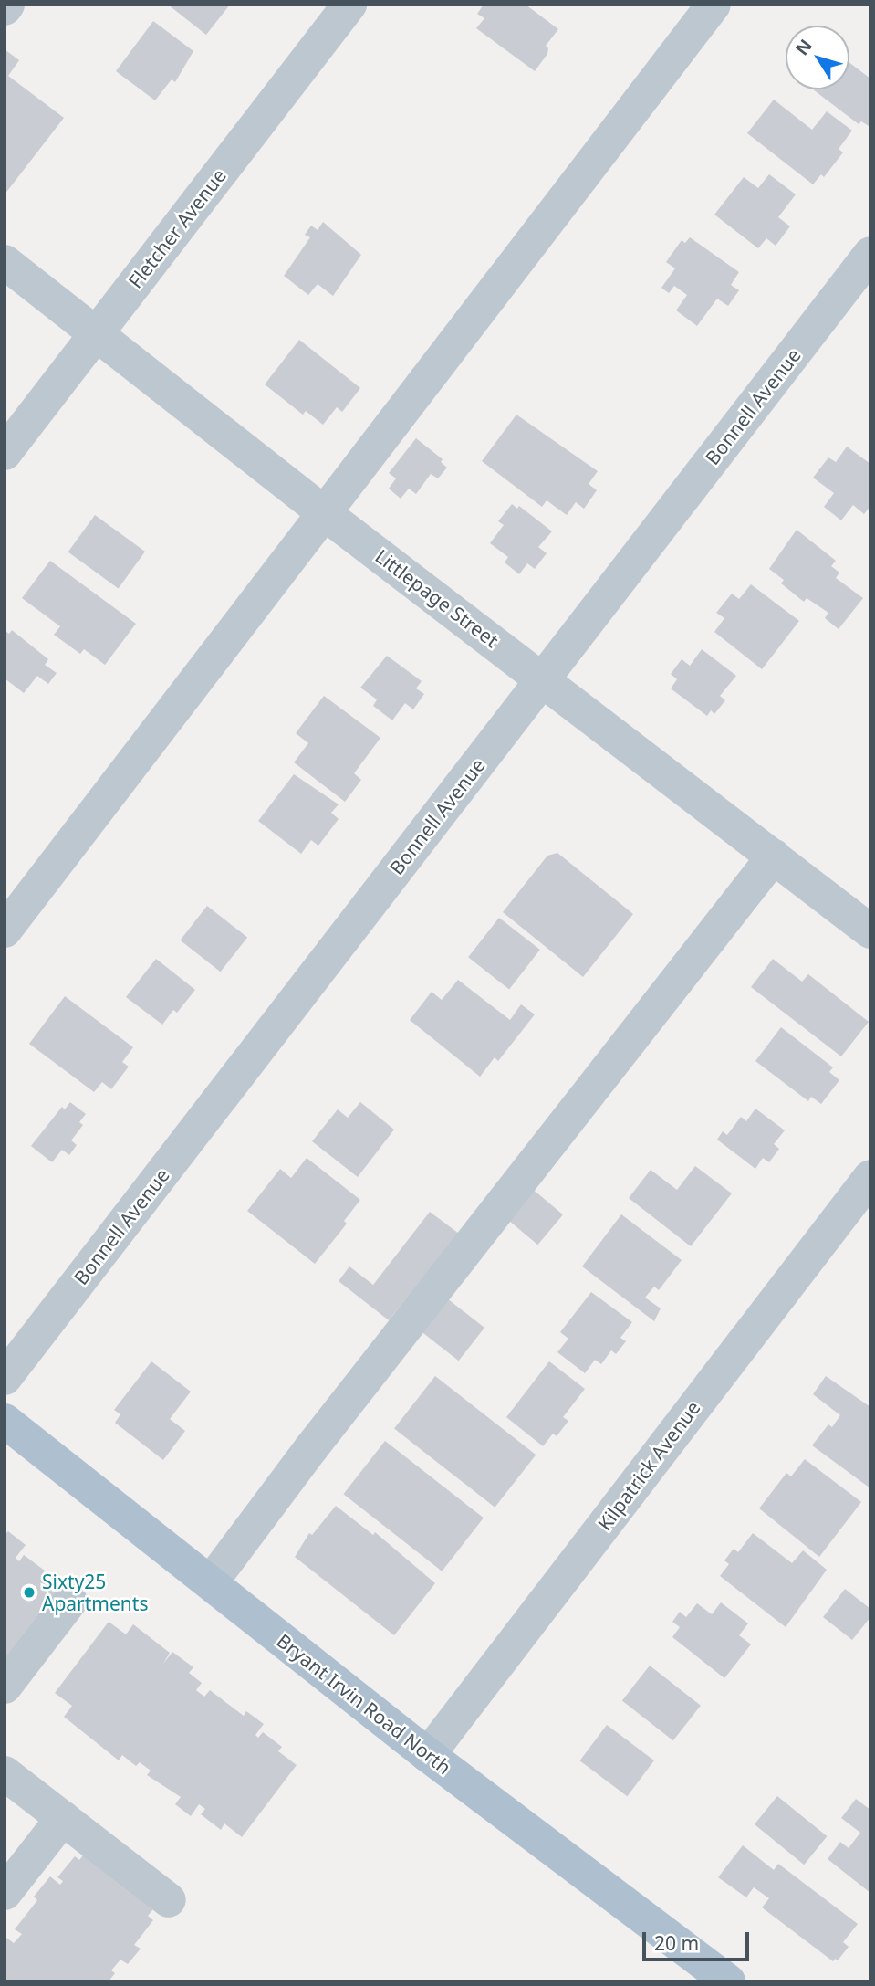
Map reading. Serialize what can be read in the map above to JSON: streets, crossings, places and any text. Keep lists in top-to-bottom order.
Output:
{
  "streets": {
    "main road": ["Bryant Irvin Road North"],
    "street": [
      "Fletcher Avenue",
      "Bonnell Avenue",
      "Littlepage Street",
      "Kilpatrick Avenue"
    ]
  },
  "crossings": [
    ["Fletcher Avenue", "Littlepage Street"],
    ["Bonnell Avenue", "Littlepage Street"],
    ["Kilpatrick Avenue", "Bryant Irvin Road North"]
  ],
  "places": ["Sixty25 Apartments"],
  "scale_bar": "20 m",
  "north": "top left"
}
